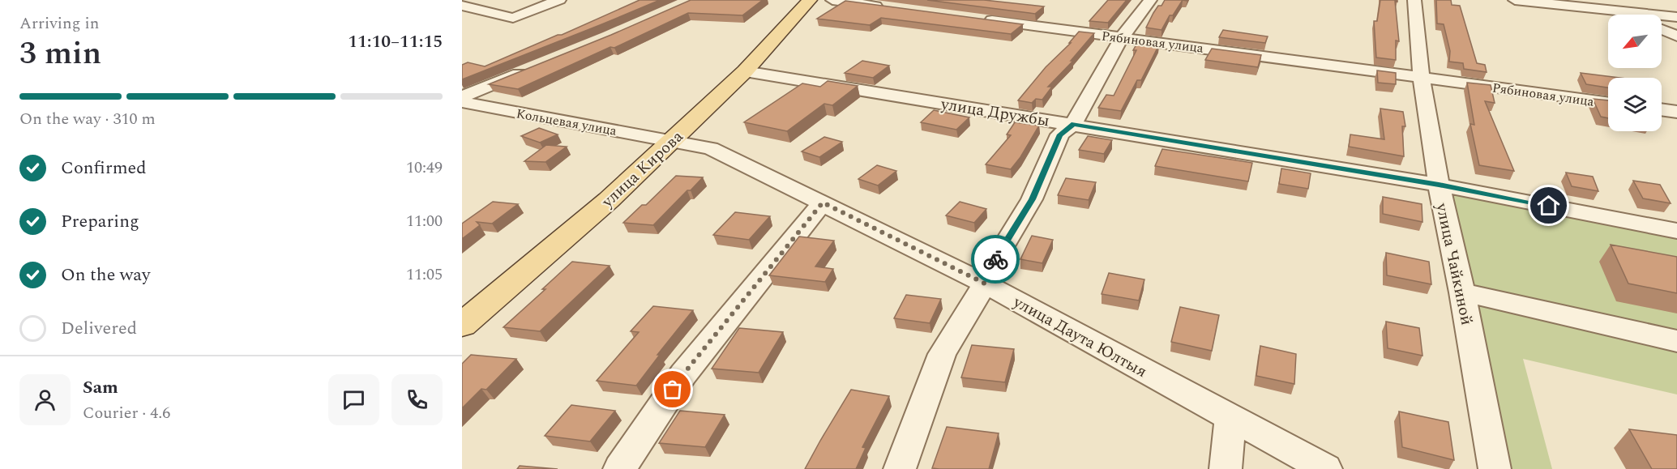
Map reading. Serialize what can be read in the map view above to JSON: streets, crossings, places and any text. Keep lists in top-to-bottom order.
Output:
{
  "streets": {
    "main road": ["улица Кирова"],
    "street": [
      "Рябиновая улица",
      "улица Дружбы",
      "Кольцевая улица",
      "улица Чайкиной",
      "улица Даута Юлтыя"
    ]
  },
  "crossings": [
    ["Рябиновая улица", "улица Чайкиной"],
    ["улица Дружбы", "улица Кирова"],
    ["улица Дружбы", "улица Чайкиной"],
    ["Кольцевая улица", "улица Кирова"],
    ["Кольцевая улица", "улица Даута Юлтыя"],
    ["улица Кирова", "улица Даута Юлтыя"]
  ],
  "north": "bottom left",
  "page": {
    "heading": ["3 min", "Arriving in", "11:10–11:15"],
    "panel": ["Sam", "Courier · 4.6"],
    "bar": "On the way · 310 m",
    "list": [
      ["Confirmed", "10:49"],
      ["Preparing", "11:00"],
      ["On the way", "11:05"],
      "Delivered"
    ]
  }
}
